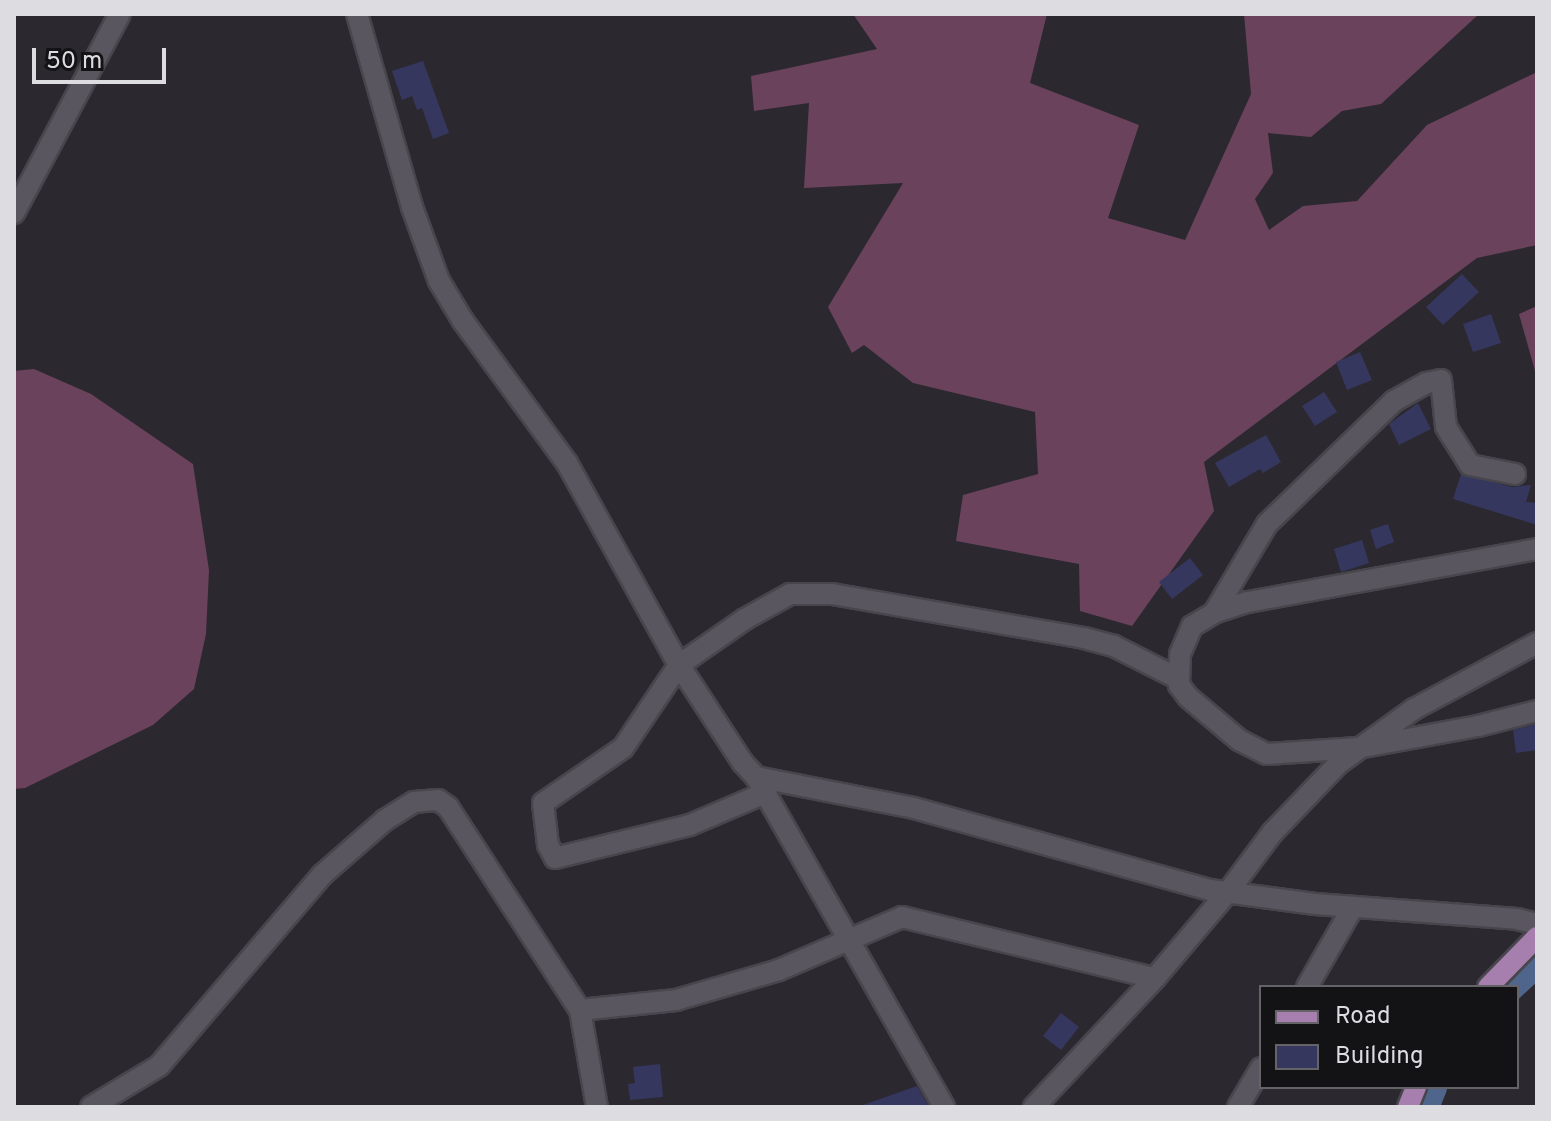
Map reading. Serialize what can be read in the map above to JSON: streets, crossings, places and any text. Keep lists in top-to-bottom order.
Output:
{
  "legend": ["Road", "Building"],
  "scale_bar": "50 m"
}
